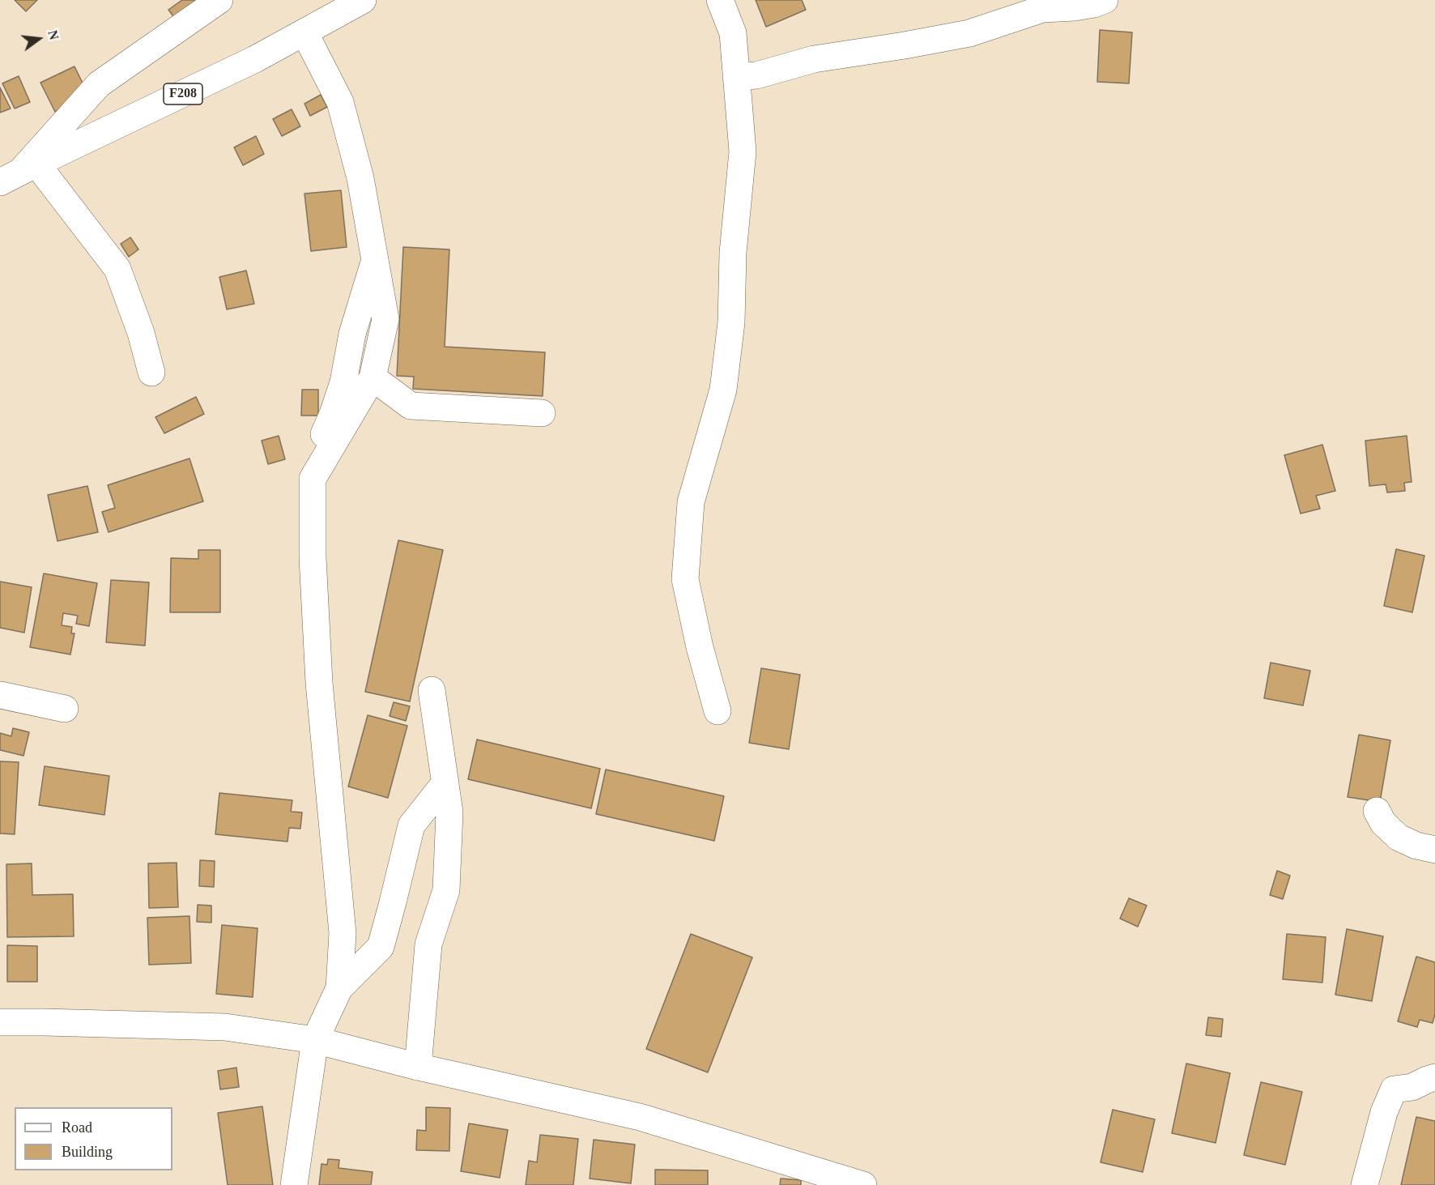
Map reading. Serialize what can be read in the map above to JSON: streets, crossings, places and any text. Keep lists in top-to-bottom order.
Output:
{
  "streets": {
    "street": ["F208"]
  },
  "legend": ["Road", "Building"],
  "north": "right"
}
